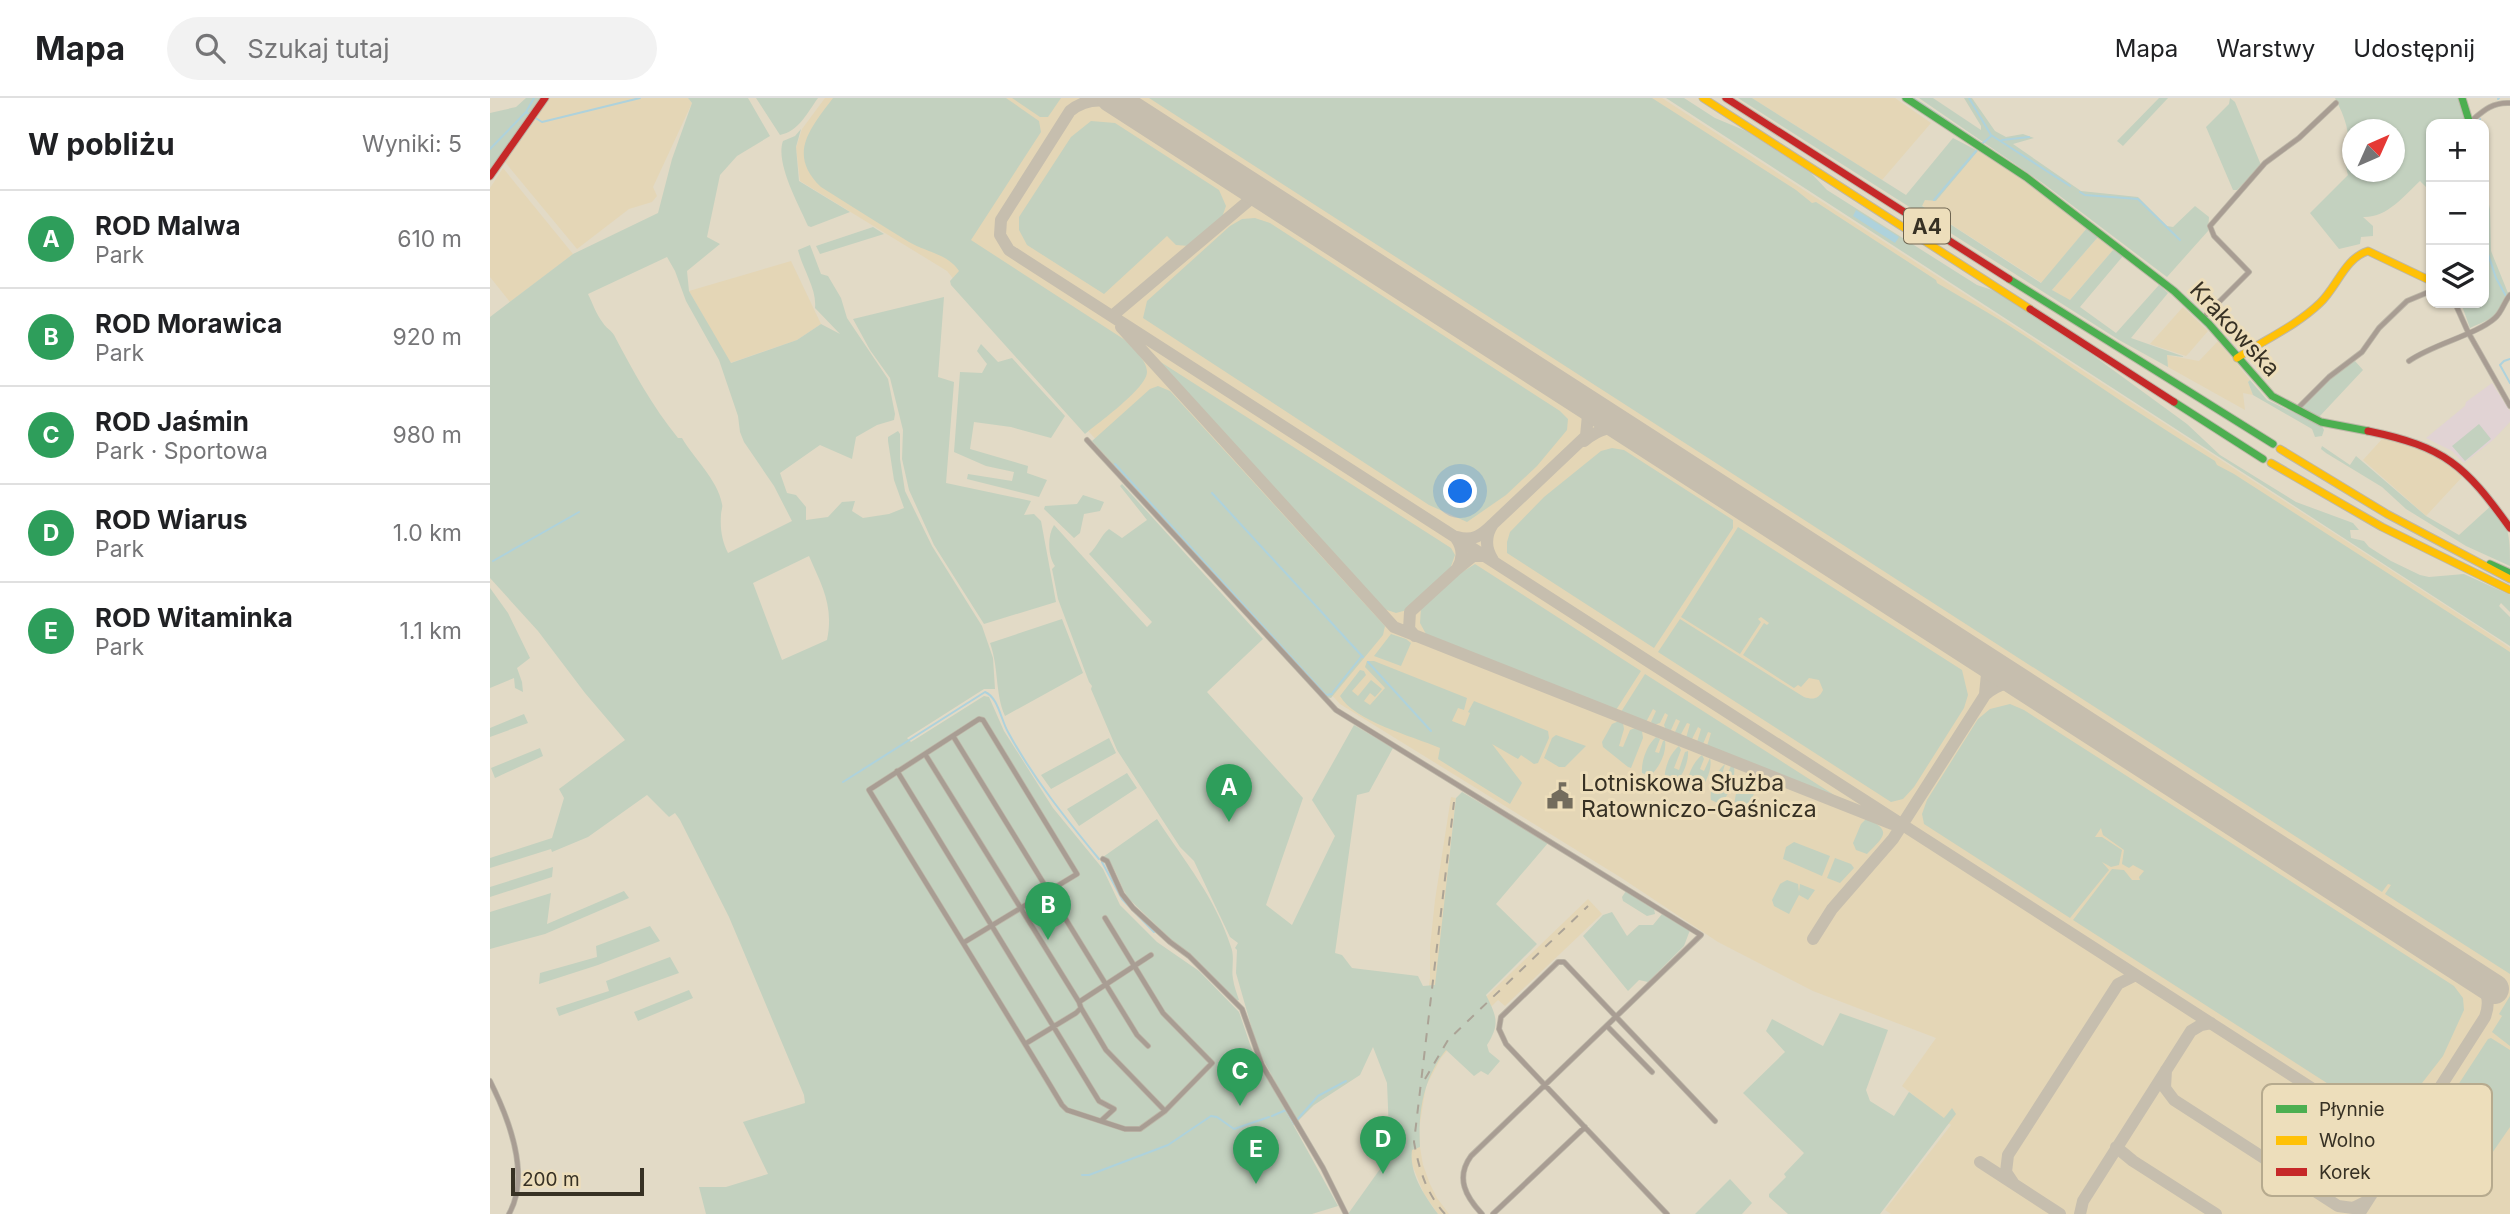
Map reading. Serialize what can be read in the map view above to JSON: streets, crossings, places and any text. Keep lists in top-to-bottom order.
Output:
{
  "streets": {
    "main road": ["A4", "Krakowska"]
  },
  "places": {
    "public building": ["Lotniskowa Służba Ratowniczo-Gaśnicza"]
  },
  "legend": ["Płynnie", "Wolno", "Korek"],
  "scale_bar": "200 m",
  "north": "top right",
  "page": {
    "header": "Mapa",
    "search": "Szukaj tutaj",
    "nav": ["Mapa", "Warstwy", "Udostępnij"],
    "heading": ["W pobliżu", "Wyniki: 5"],
    "map_buttons": ["+", "−"],
    "list": [
      {
        "mark": "A",
        "name": "ROD Malwa",
        "note": "Park",
        "value": "610 m"
      },
      {
        "mark": "B",
        "name": "ROD Morawica",
        "note": "Park",
        "value": "920 m"
      },
      {
        "mark": "C",
        "name": "ROD Jaśmin",
        "note": "Park · Sportowa",
        "value": "980 m"
      },
      {
        "mark": "D",
        "name": "ROD Wiarus",
        "note": "Park",
        "value": "1.0 km"
      },
      {
        "mark": "E",
        "name": "ROD Witaminka",
        "note": "Park",
        "value": "1.1 km"
      }
    ],
    "pins": [
      "A",
      "B",
      "C",
      "D",
      "E"
    ],
    "scale": "200 m"
  }
}
